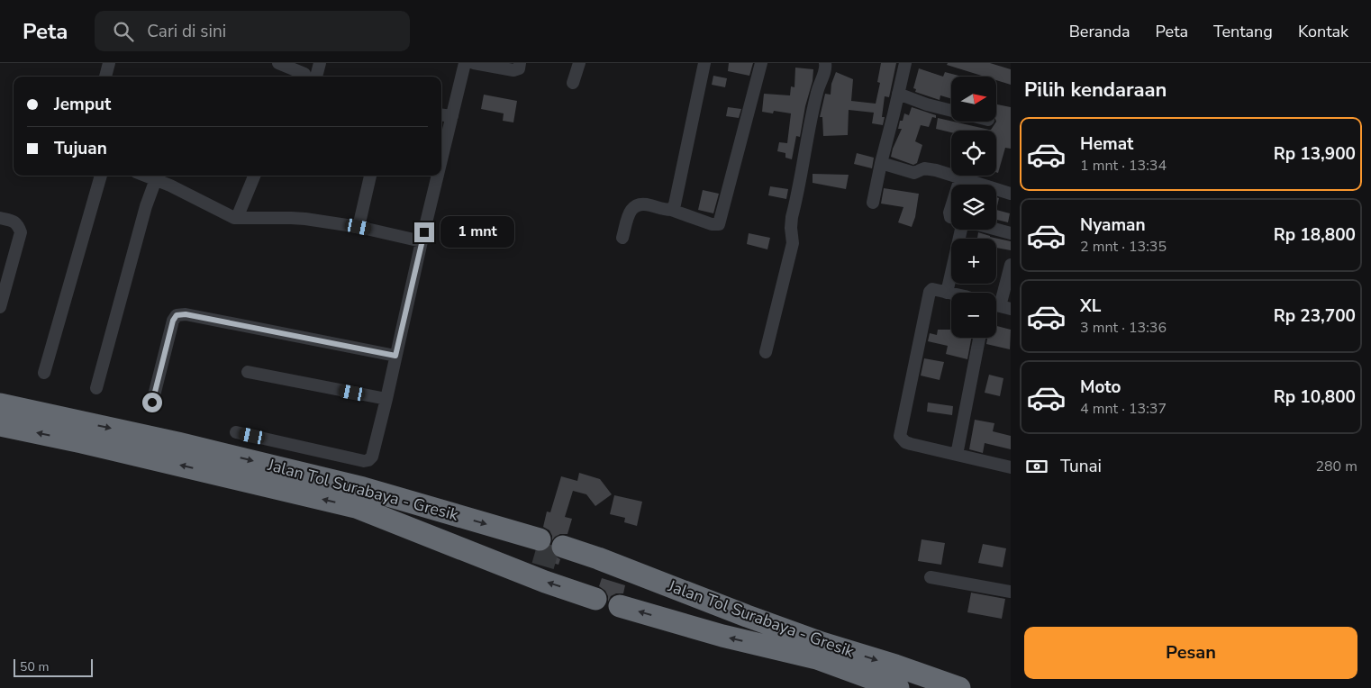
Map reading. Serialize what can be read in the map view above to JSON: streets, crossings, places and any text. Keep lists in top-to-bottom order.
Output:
{
  "streets": {
    "highway": ["Jalan Tol Surabaya - Gresik"]
  },
  "scale_bar": "50 m",
  "north": "right",
  "page": {
    "header": "Peta",
    "search": "Cari di sini",
    "nav": [
      "Beranda",
      "Peta",
      "Tentang",
      "Kontak"
    ],
    "heading": "Pilih kendaraan",
    "map_buttons": ["+", "−"],
    "banner": ["Jemput", "Tujuan"],
    "list": [
      {
        "name": "Hemat",
        "note": "1 mnt · 13:34",
        "value": "Rp 13,900"
      },
      {
        "name": "Nyaman",
        "note": "2 mnt · 13:35",
        "value": "Rp 18,800"
      },
      {
        "name": "XL",
        "note": "3 mnt · 13:36",
        "value": "Rp 23,700"
      },
      {
        "name": "Moto",
        "note": "4 mnt · 13:37",
        "value": "Rp 10,800"
      }
    ],
    "bubble": "1 mnt",
    "pay": ["Tunai", "280 m"],
    "buttons": "Pesan",
    "scale": "50 m"
  }
}
